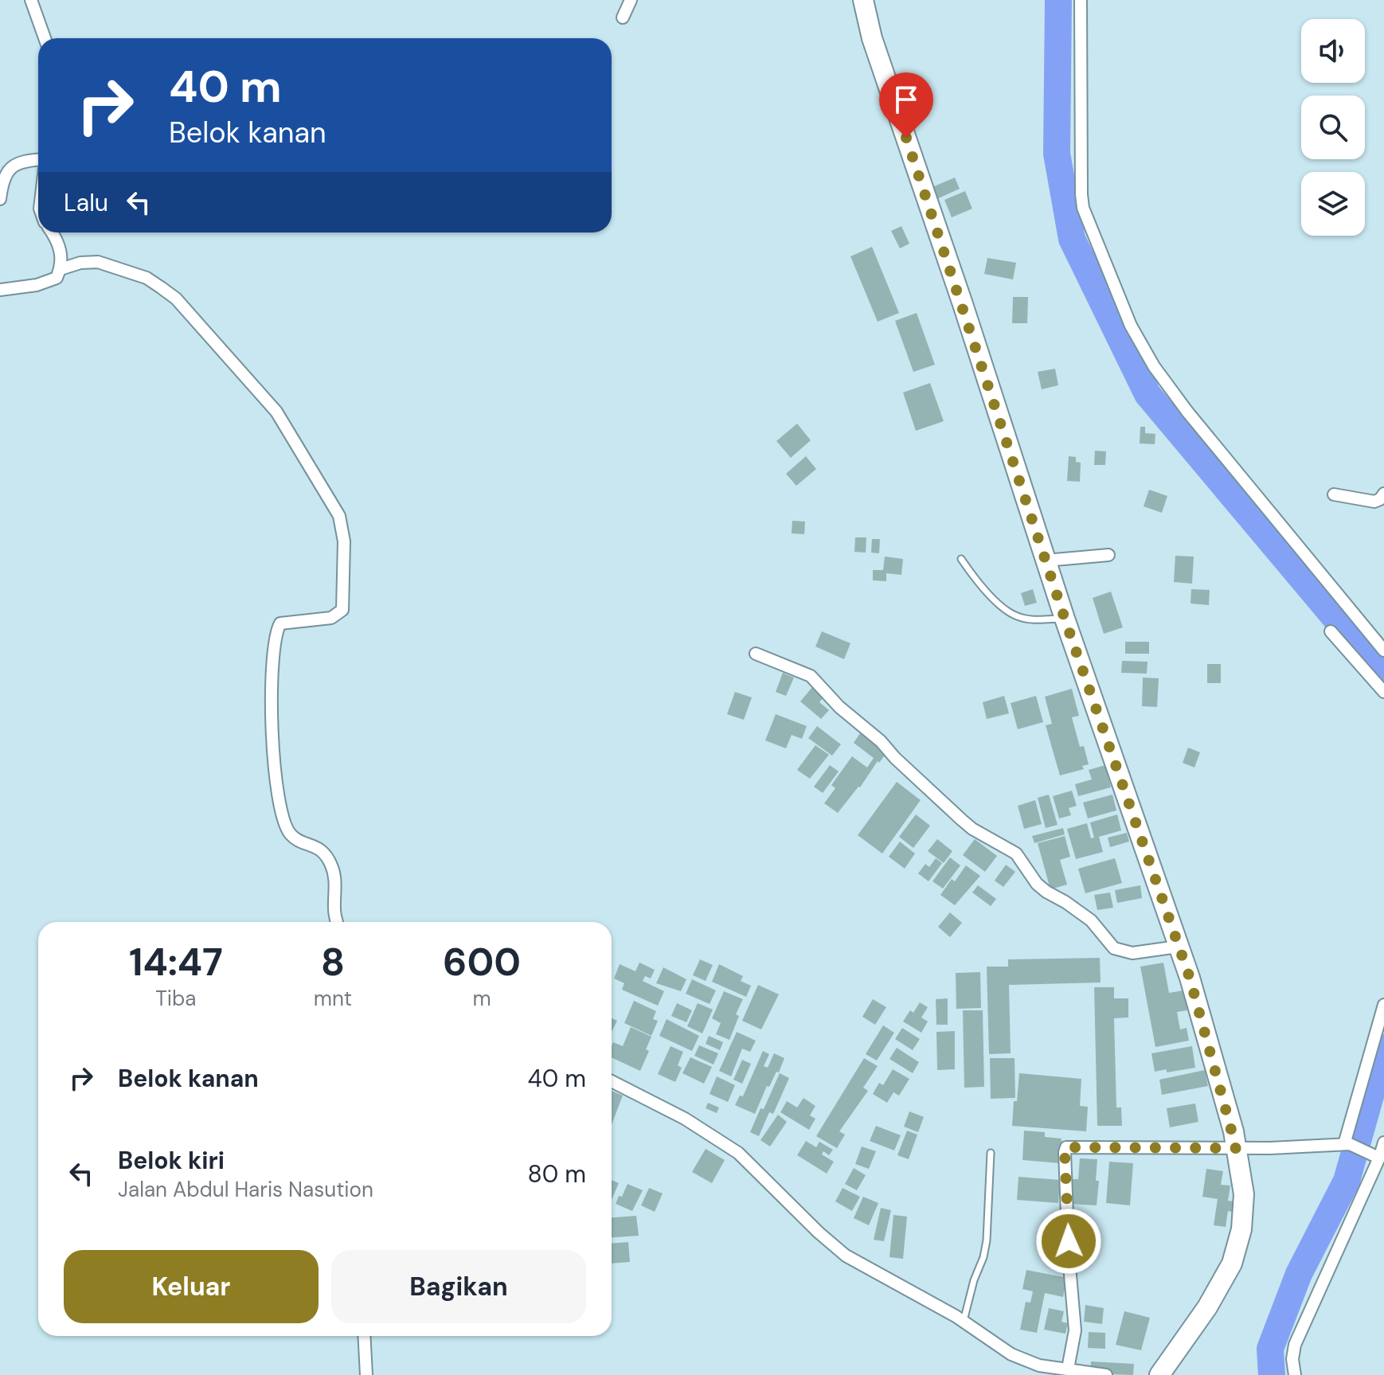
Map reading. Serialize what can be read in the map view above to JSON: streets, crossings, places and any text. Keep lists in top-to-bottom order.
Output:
{
  "page": {
    "turn": ["40 m", "Belok kanan"],
    "then": "Lalu",
    "eta": [
      "14:47",
      "Tiba",
      "8",
      "mnt",
      "600",
      "m"
    ],
    "list": [
      {
        "name": "Belok kanan",
        "value": "40 m"
      },
      {
        "name": "Belok kiri",
        "note": "Jalan Abdul Haris Nasution",
        "value": "80 m"
      }
    ],
    "buttons": ["Keluar", "Bagikan"]
  }
}
